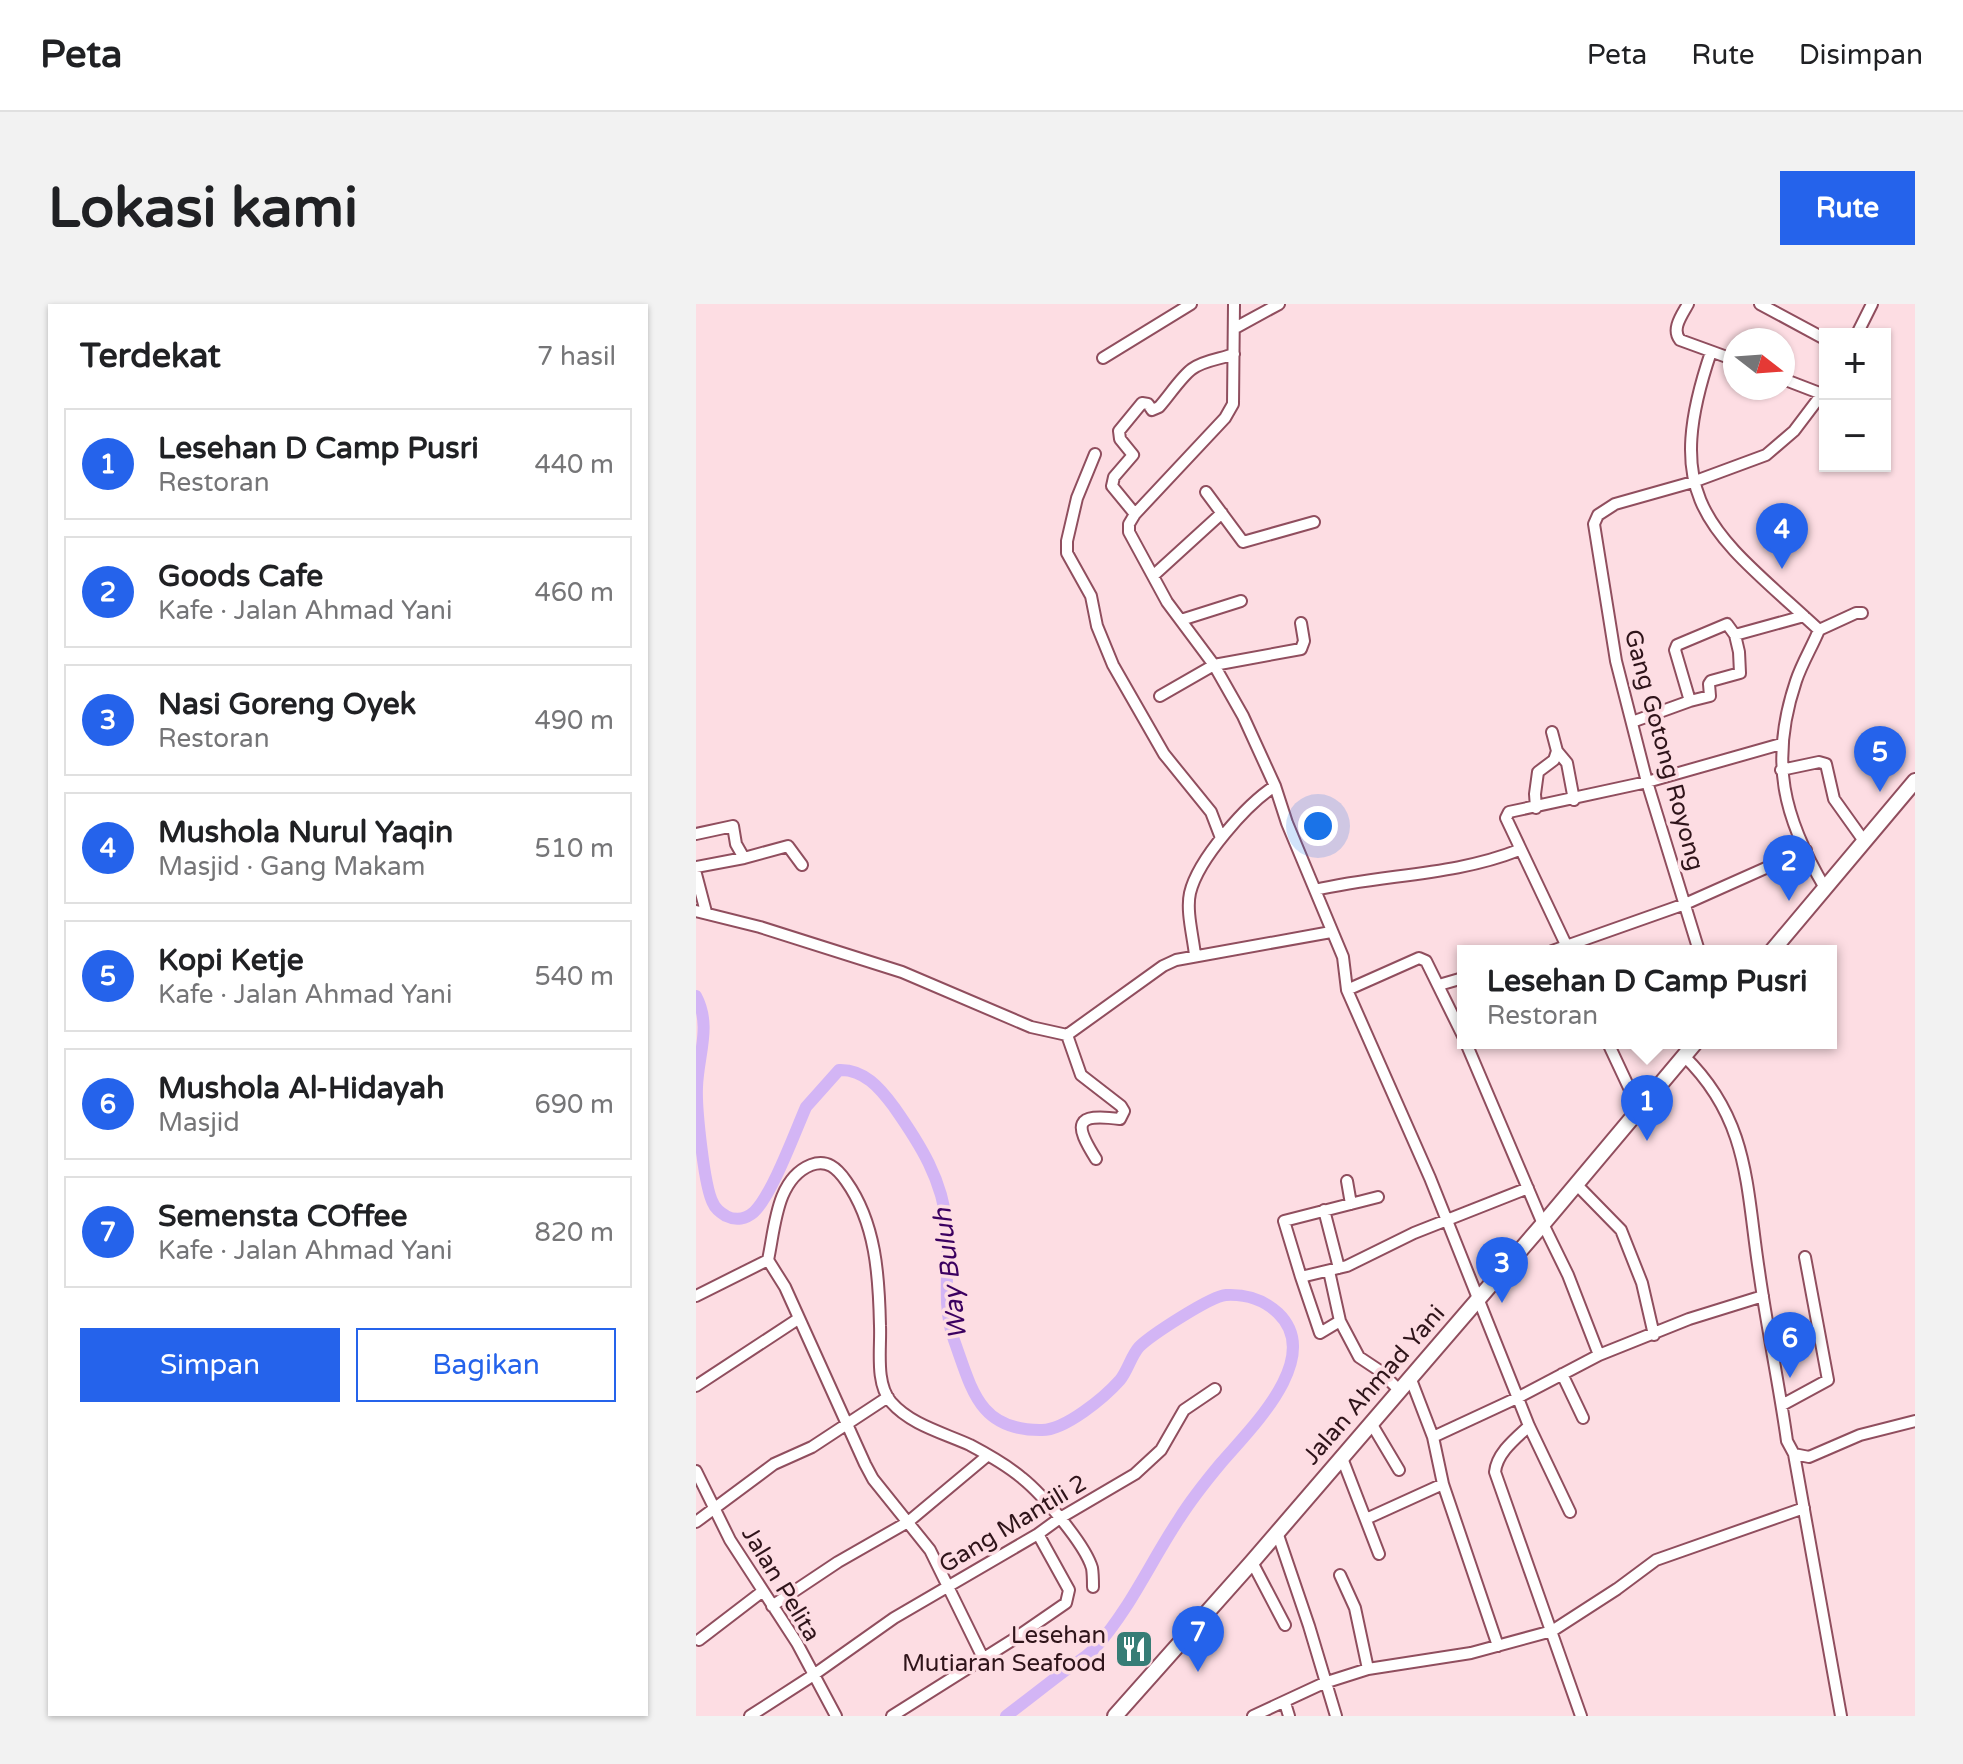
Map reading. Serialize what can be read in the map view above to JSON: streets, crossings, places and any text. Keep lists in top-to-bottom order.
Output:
{
  "streets": {
    "highway": ["Jalan Ahmad Yani"],
    "street": ["Gang Gotong Royong", "Gang Mantili 2", "Jalan Pelita"]
  },
  "crossings": [
    ["Gang Mantili 2", "Jalan Pelita"]
  ],
  "water": ["Way Buluh"],
  "places": {
    "restaurant": ["Lesehan Mutiaran Seafood"]
  },
  "north": "right",
  "page": {
    "header": "Peta",
    "nav": ["Peta", "Rute", "Disimpan"],
    "buttons": [
      "Rute",
      ["Simpan", "Bagikan"]
    ],
    "title": "Lokasi kami",
    "heading": ["Terdekat", "7 hasil"],
    "map_buttons": ["+", "−"],
    "list": [
      {
        "mark": "1",
        "name": "Lesehan D Camp Pusri",
        "note": "Restoran",
        "value": "440 m"
      },
      {
        "mark": "2",
        "name": "Goods Cafe",
        "note": "Kafe · Jalan Ahmad Yani",
        "value": "460 m"
      },
      {
        "mark": "3",
        "name": "Nasi Goreng Oyek",
        "note": "Restoran",
        "value": "490 m"
      },
      {
        "mark": "4",
        "name": "Mushola Nurul Yaqin",
        "note": "Masjid · Gang Makam",
        "value": "510 m"
      },
      {
        "mark": "5",
        "name": "Kopi Ketje",
        "note": "Kafe · Jalan Ahmad Yani",
        "value": "540 m"
      },
      {
        "mark": "6",
        "name": "Mushola Al-Hidayah",
        "note": "Masjid",
        "value": "690 m"
      },
      {
        "mark": "7",
        "name": "Semensta COffee",
        "note": "Kafe · Jalan Ahmad Yani",
        "value": "820 m"
      }
    ],
    "pins": [
      "4",
      "5",
      "2",
      "1",
      "3",
      "6",
      "7"
    ],
    "popup": ["Lesehan D Camp Pusri", "Restoran"]
  }
}
